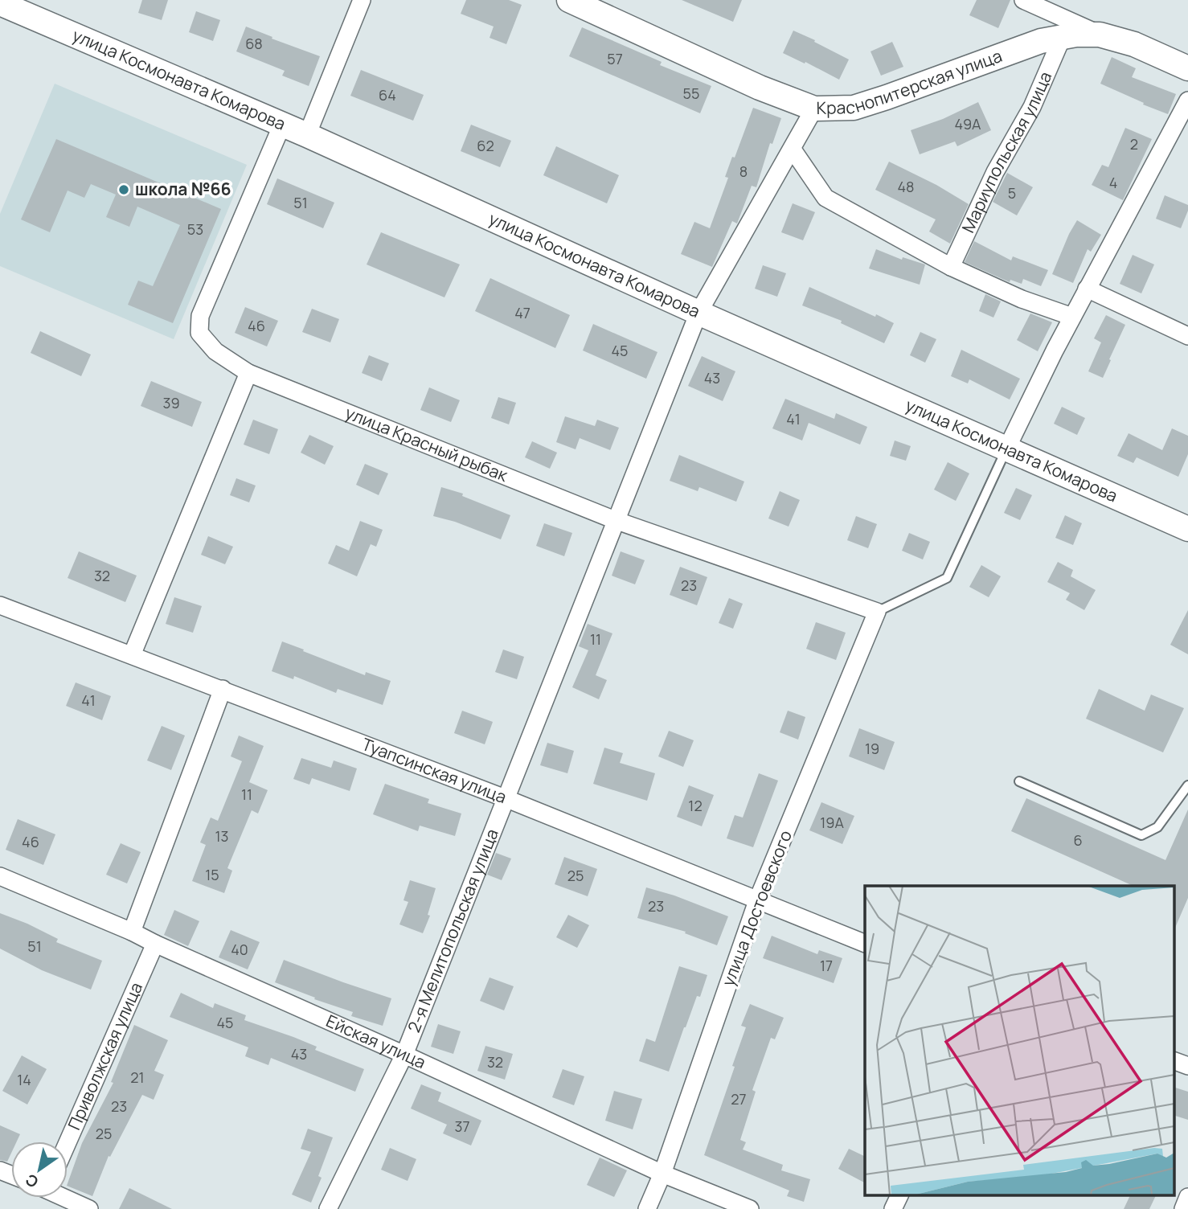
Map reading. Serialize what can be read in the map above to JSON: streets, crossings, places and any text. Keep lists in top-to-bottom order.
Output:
{
  "streets": {
    "main road": ["улица Космонавта Комарова", "Краснопитерская улица"],
    "street": [
      "Мариупольская улица",
      "улица Красный рыбак",
      "Туапсинская улица",
      "улица Достоевского",
      "2-я Мелитопольская улица",
      "Ейская улица",
      "Приволжская улица"
    ]
  },
  "crossings": [
    ["улица Космонавта Комарова", "улица Красный рыбак"],
    ["улица Космонавта Комарова", "2-я Мелитопольская улица"],
    ["Краснопитерская улица", "Мариупольская улица"],
    ["Краснопитерская улица", "2-я Мелитопольская улица"],
    ["улица Красный рыбак", "улица Достоевского"],
    ["улица Красный рыбак", "2-я Мелитопольская улица"],
    ["Туапсинская улица", "улица Достоевского"],
    ["Туапсинская улица", "2-я Мелитопольская улица"],
    ["улица Достоевского", "Ейская улица"],
    ["2-я Мелитопольская улица", "Ейская улица"],
    ["Ейская улица", "Приволжская улица"]
  ],
  "places": ["школа №66"],
  "house_numbers": [
    "68",
    "57",
    "55",
    "64",
    "49А",
    "2",
    "62",
    "8",
    "4",
    "48",
    "5",
    "51",
    "53",
    "47",
    "46",
    "45",
    "43",
    "39",
    "41",
    "32",
    "23",
    "11",
    "41",
    "19",
    "11",
    "12",
    "19А",
    "13",
    "6",
    "46",
    "15",
    "25",
    "23",
    "51",
    "40",
    "17",
    "45",
    "43",
    "32",
    "21",
    "14",
    "27",
    "23",
    "37",
    "25"
  ],
  "north": "bottom left"
}
